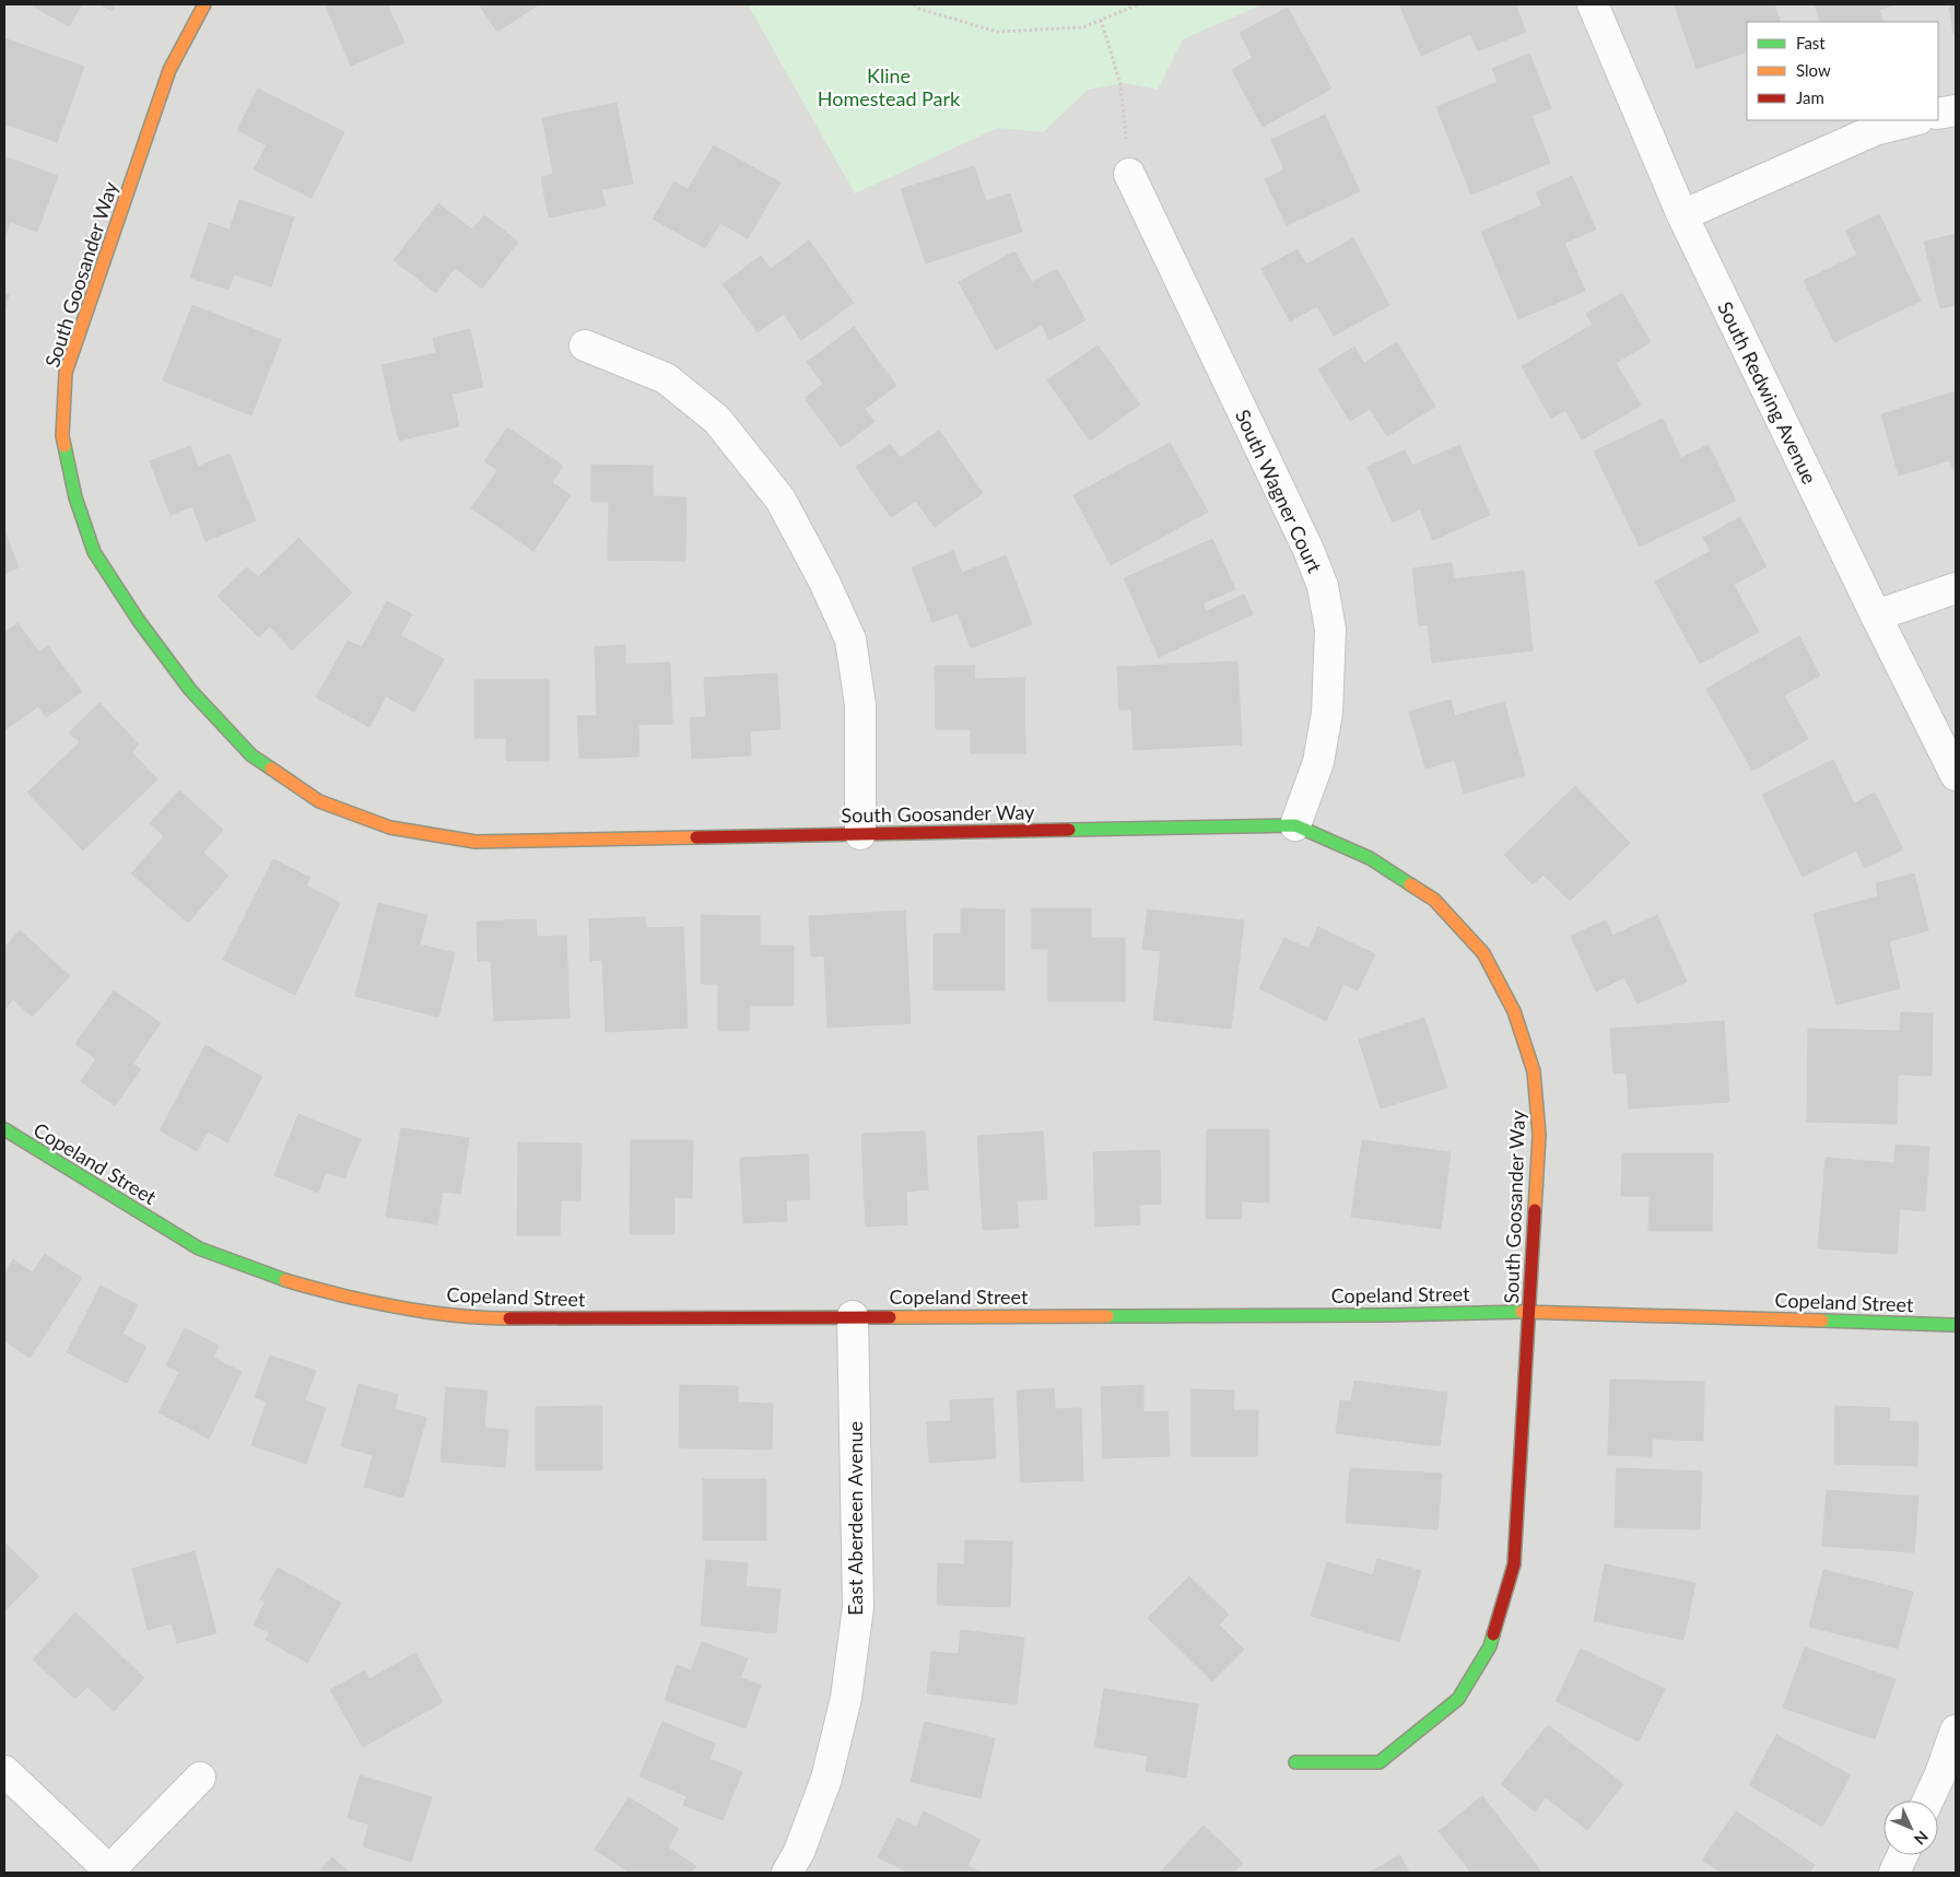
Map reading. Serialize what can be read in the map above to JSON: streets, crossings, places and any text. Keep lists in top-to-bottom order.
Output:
{
  "streets": {
    "street": [
      "South Goosander Way",
      "South Redwing Avenue",
      "South Wagner Court",
      "Copeland Street",
      "East Aberdeen Avenue"
    ]
  },
  "crossings": [
    ["South Goosander Way", "South Wagner Court"],
    ["South Goosander Way", "Copeland Street"],
    ["Copeland Street", "East Aberdeen Avenue"]
  ],
  "parks": ["Kline Homestead Park"],
  "legend": ["Fast", "Slow", "Jam"],
  "north": "bottom right"
}
